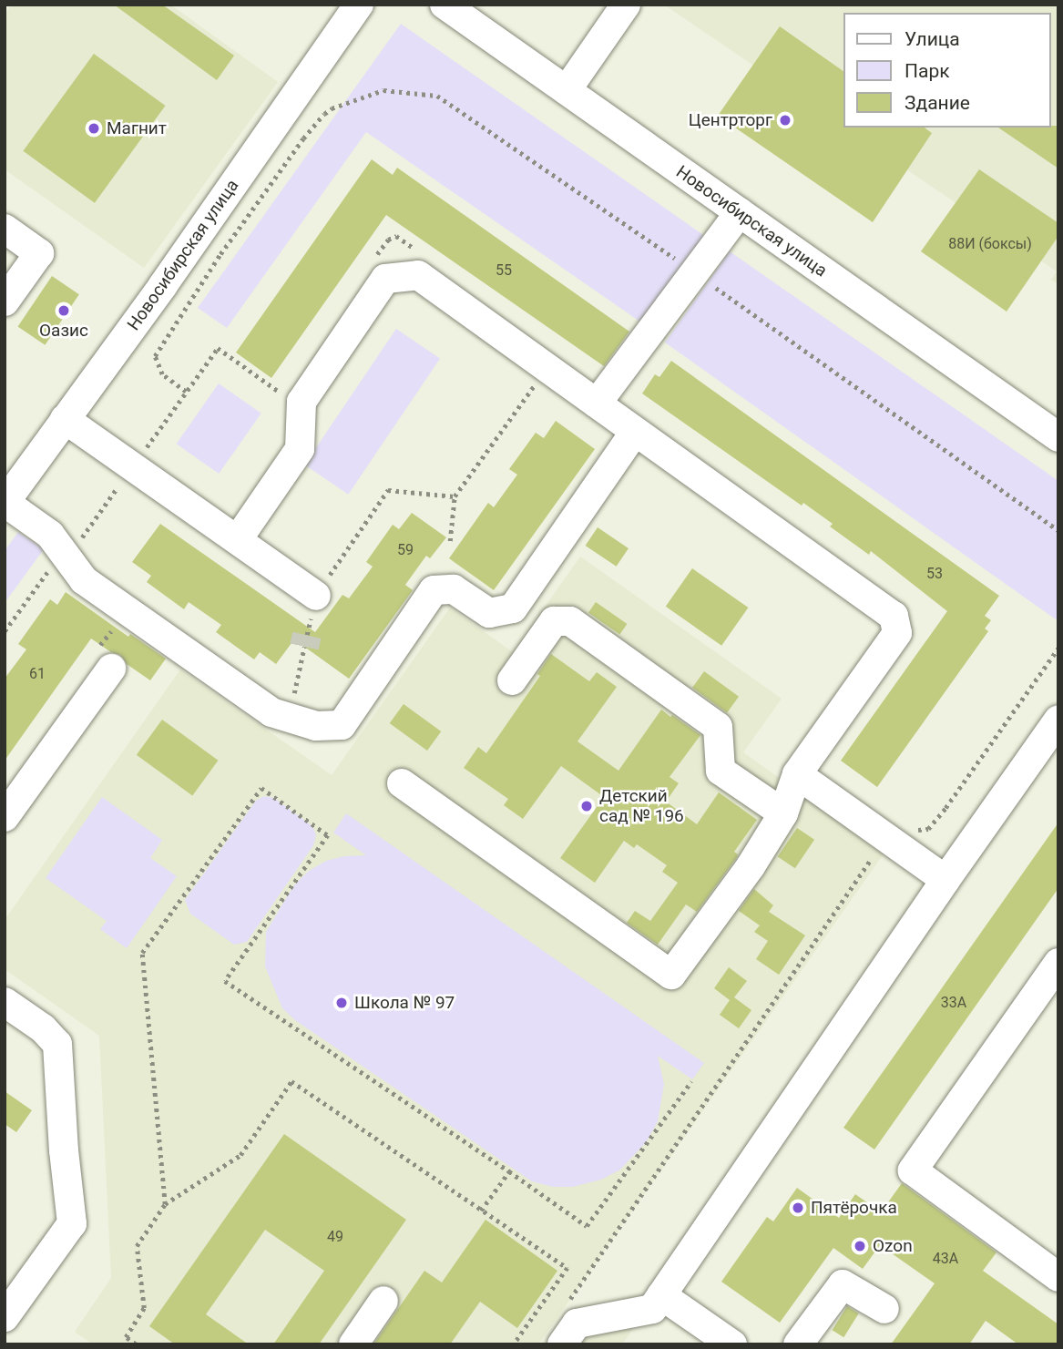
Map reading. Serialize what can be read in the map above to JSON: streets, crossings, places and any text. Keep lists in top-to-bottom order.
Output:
{
  "streets": {
    "street": ["Новосибирская улица"]
  },
  "places": [
    "Центрторг",
    "Магнит",
    "Оазис",
    "Детский сад № 196",
    "Школа № 97",
    "Пятёрочка",
    "Ozon"
  ],
  "house_numbers": [
    "88И (боксы)",
    "55",
    "59",
    "53",
    "61",
    "33А",
    "49",
    "43А"
  ],
  "legend": ["Улица", "Парк", "Здание"]
}
